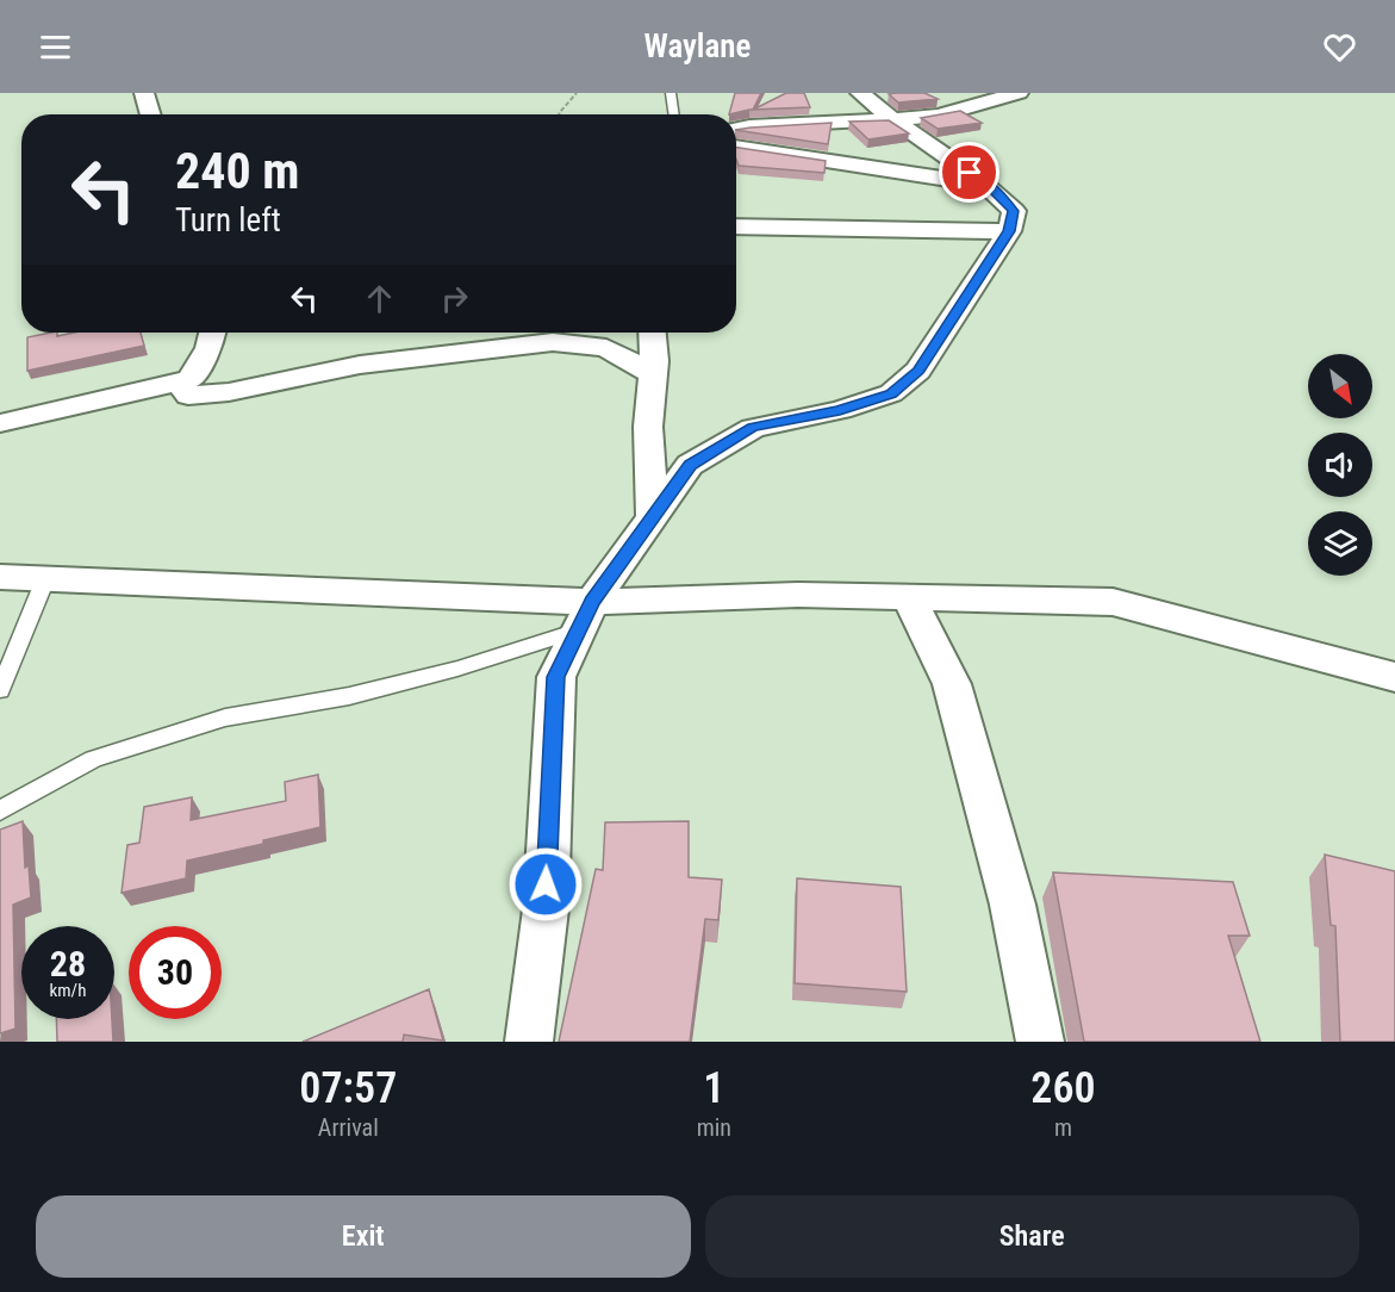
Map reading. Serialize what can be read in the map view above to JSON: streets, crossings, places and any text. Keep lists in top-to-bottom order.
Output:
{
  "north": "bottom right",
  "page": {
    "header": "Waylane",
    "turn": ["240 m", "Turn left"],
    "speed": "28 km/h",
    "limit": "30",
    "eta": [
      "07:57",
      "Arrival",
      "1",
      "min",
      "260",
      "m"
    ],
    "buttons": ["Exit", "Share"]
  }
}
